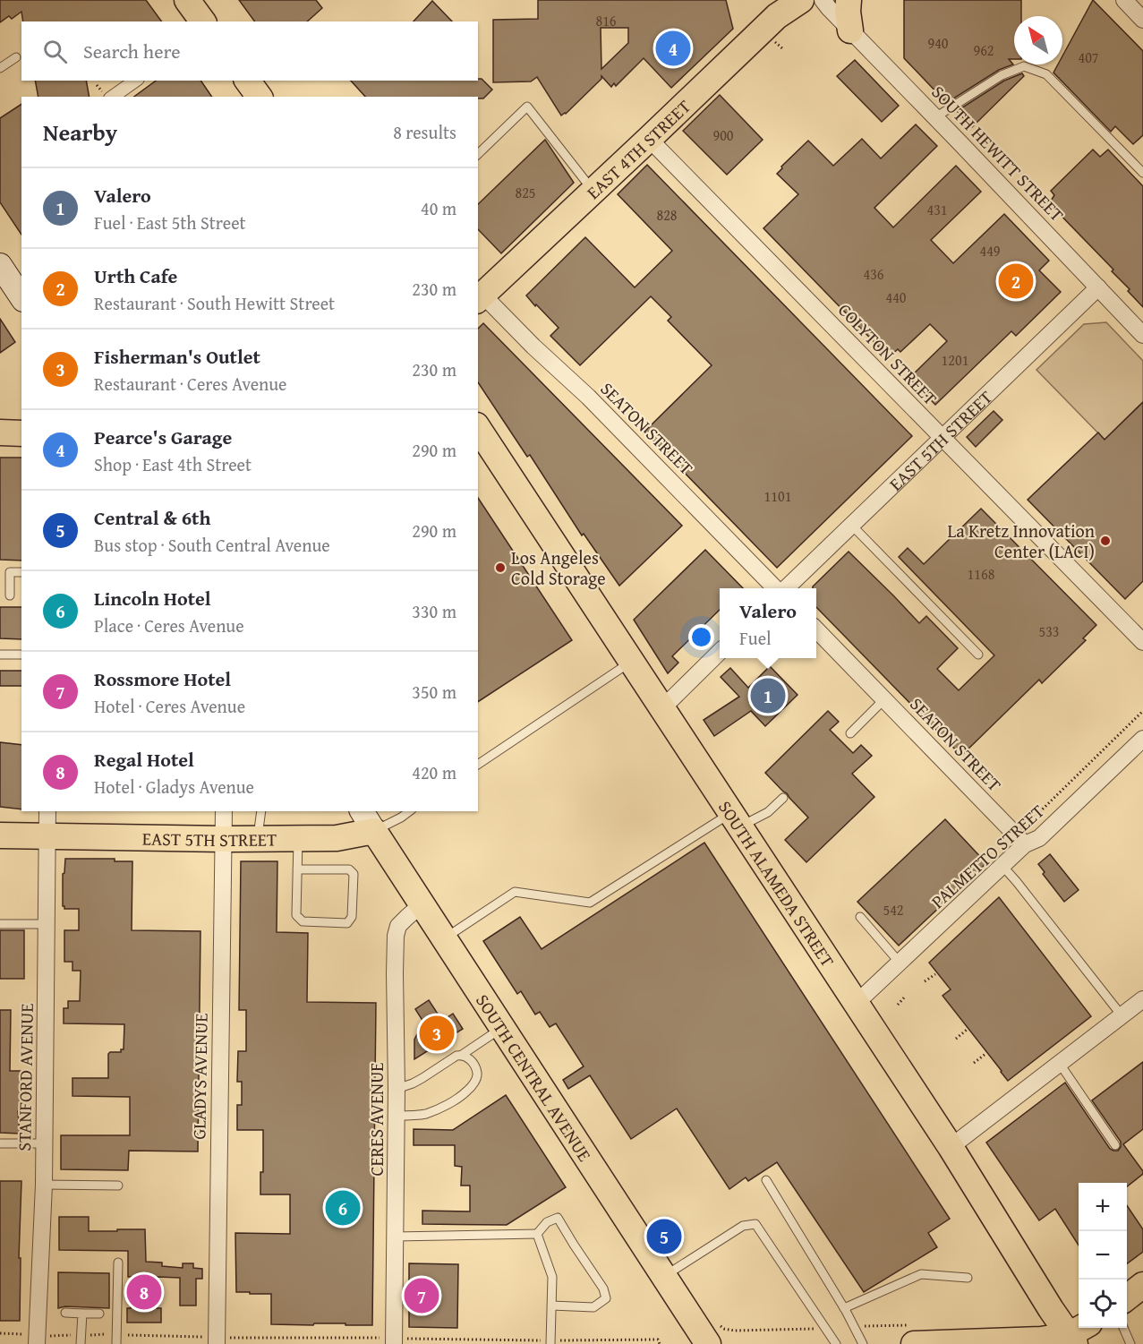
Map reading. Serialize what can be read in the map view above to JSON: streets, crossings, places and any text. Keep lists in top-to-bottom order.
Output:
{
  "streets": {
    "main road": [
      "EAST 4TH STREET",
      "EAST 5TH STREET",
      "SOUTH ALAMEDA STREET",
      "SOUTH CENTRAL AVENUE"
    ],
    "street": [
      "SOUTH HEWITT STREET",
      "COLYTON STREET",
      "SEATON STREET",
      "PALMETTO STREET",
      "GLADYS AVENUE",
      "STANFORD AVENUE",
      "CERES AVENUE"
    ]
  },
  "crossings": [
    ["EAST 4TH STREET", "COLYTON STREET"],
    ["EAST 4TH STREET", "SEATON STREET"],
    ["SOUTH HEWITT STREET", "EAST 5TH STREET"],
    ["COLYTON STREET", "EAST 5TH STREET"],
    ["SEATON STREET", "PALMETTO STREET"],
    ["EAST 5TH STREET", "GLADYS AVENUE"],
    ["EAST 5TH STREET", "STANFORD AVENUE"],
    ["EAST 5TH STREET", "SOUTH CENTRAL AVENUE"],
    ["PALMETTO STREET", "SOUTH ALAMEDA STREET"],
    ["SOUTH CENTRAL AVENUE", "CERES AVENUE"]
  ],
  "places": ["La Kretz Innovation Center (LACI)", "Los Angeles Cold Storage"],
  "house_numbers": [
    "816",
    "940",
    "962",
    "407",
    "900",
    "825",
    "431",
    "828",
    "449",
    "436",
    "440",
    "1201",
    "1101",
    "1168",
    "533",
    "542"
  ],
  "north": "top left",
  "page": {
    "search": "Search here",
    "pins": [
      "4",
      "2",
      "1",
      "3",
      "6",
      "5",
      "8",
      "7"
    ],
    "heading": ["Nearby", "8 results"],
    "list": [
      {
        "mark": "1",
        "name": "Valero",
        "note": "Fuel · East 5th Street",
        "value": "40 m"
      },
      {
        "mark": "2",
        "name": "Urth Cafe",
        "note": "Restaurant · South Hewitt Street",
        "value": "230 m"
      },
      {
        "mark": "3",
        "name": "Fisherman's Outlet",
        "note": "Restaurant · Ceres Avenue",
        "value": "230 m"
      },
      {
        "mark": "4",
        "name": "Pearce's Garage",
        "note": "Shop · East 4th Street",
        "value": "290 m"
      },
      {
        "mark": "5",
        "name": "Central & 6th",
        "note": "Bus stop · South Central Avenue",
        "value": "290 m"
      },
      {
        "mark": "6",
        "name": "Lincoln Hotel",
        "note": "Place · Ceres Avenue",
        "value": "330 m"
      },
      {
        "mark": "7",
        "name": "Rossmore Hotel",
        "note": "Hotel · Ceres Avenue",
        "value": "350 m"
      },
      {
        "mark": "8",
        "name": "Regal Hotel",
        "note": "Hotel · Gladys Avenue",
        "value": "420 m"
      }
    ],
    "popup": ["Valero", "Fuel"],
    "map_buttons": ["+", "−"]
  }
}
